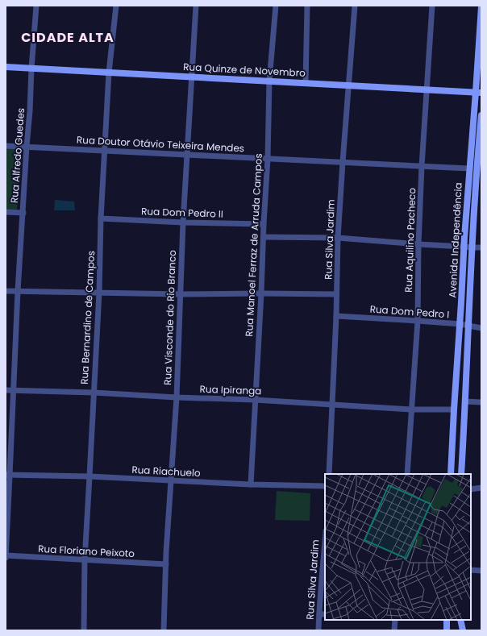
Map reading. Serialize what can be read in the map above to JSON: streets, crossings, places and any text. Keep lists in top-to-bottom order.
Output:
{
  "streets": {
    "main road": ["Rua Quinze de Novembro", "Avenida Independência"],
    "street": [
      "Rua Doutor Otávio Teixeira Mendes",
      "Rua Alfredo Guedes",
      "Rua Dom Pedro II",
      "Rua Silva Jardim",
      "Rua Aquilino Pacheco",
      "Rua Manoel Ferraz de Arruda Campos",
      "Rua Dom Pedro I",
      "Rua Bernardino de Campos",
      "Rua Visconde do Rio Branco",
      "Rua Ipiranga",
      "Rua Riachuelo",
      "Rua Floriano Peixoto"
    ]
  },
  "crossings": [
    ["Rua Quinze de Novembro", "Rua Alfredo Guedes"],
    ["Rua Quinze de Novembro", "Rua Silva Jardim"],
    ["Rua Quinze de Novembro", "Rua Aquilino Pacheco"],
    ["Rua Quinze de Novembro", "Avenida Independência"],
    ["Rua Quinze de Novembro", "Rua Manoel Ferraz de Arruda Campos"],
    ["Rua Quinze de Novembro", "Rua Bernardino de Campos"],
    ["Rua Quinze de Novembro", "Rua Visconde do Rio Branco"],
    ["Rua Doutor Otávio Teixeira Mendes", "Rua Alfredo Guedes"],
    ["Rua Doutor Otávio Teixeira Mendes", "Rua Silva Jardim"],
    ["Rua Doutor Otávio Teixeira Mendes", "Rua Aquilino Pacheco"],
    ["Rua Doutor Otávio Teixeira Mendes", "Avenida Independência"],
    ["Rua Doutor Otávio Teixeira Mendes", "Rua Manoel Ferraz de Arruda Campos"],
    ["Rua Doutor Otávio Teixeira Mendes", "Rua Bernardino de Campos"],
    ["Rua Doutor Otávio Teixeira Mendes", "Rua Visconde do Rio Branco"],
    ["Rua Alfredo Guedes", "Rua Ipiranga"],
    ["Rua Alfredo Guedes", "Rua Riachuelo"],
    ["Rua Alfredo Guedes", "Rua Floriano Peixoto"],
    ["Rua Dom Pedro II", "Rua Manoel Ferraz de Arruda Campos"],
    ["Rua Dom Pedro II", "Rua Bernardino de Campos"],
    ["Rua Dom Pedro II", "Rua Visconde do Rio Branco"],
    ["Rua Silva Jardim", "Rua Dom Pedro I"],
    ["Rua Silva Jardim", "Rua Ipiranga"],
    ["Rua Aquilino Pacheco", "Rua Dom Pedro I"],
    ["Rua Aquilino Pacheco", "Rua Ipiranga"],
    ["Avenida Independência", "Rua Dom Pedro I"],
    ["Avenida Independência", "Rua Ipiranga"],
    ["Rua Manoel Ferraz de Arruda Campos", "Rua Ipiranga"],
    ["Rua Manoel Ferraz de Arruda Campos", "Rua Riachuelo"],
    ["Rua Bernardino de Campos", "Rua Ipiranga"],
    ["Rua Bernardino de Campos", "Rua Riachuelo"],
    ["Rua Bernardino de Campos", "Rua Floriano Peixoto"],
    ["Rua Visconde do Rio Branco", "Rua Ipiranga"],
    ["Rua Visconde do Rio Branco", "Rua Riachuelo"],
    ["Rua Visconde do Rio Branco", "Rua Floriano Peixoto"]
  ],
  "districts": ["CIDADE ALTA"]
}
